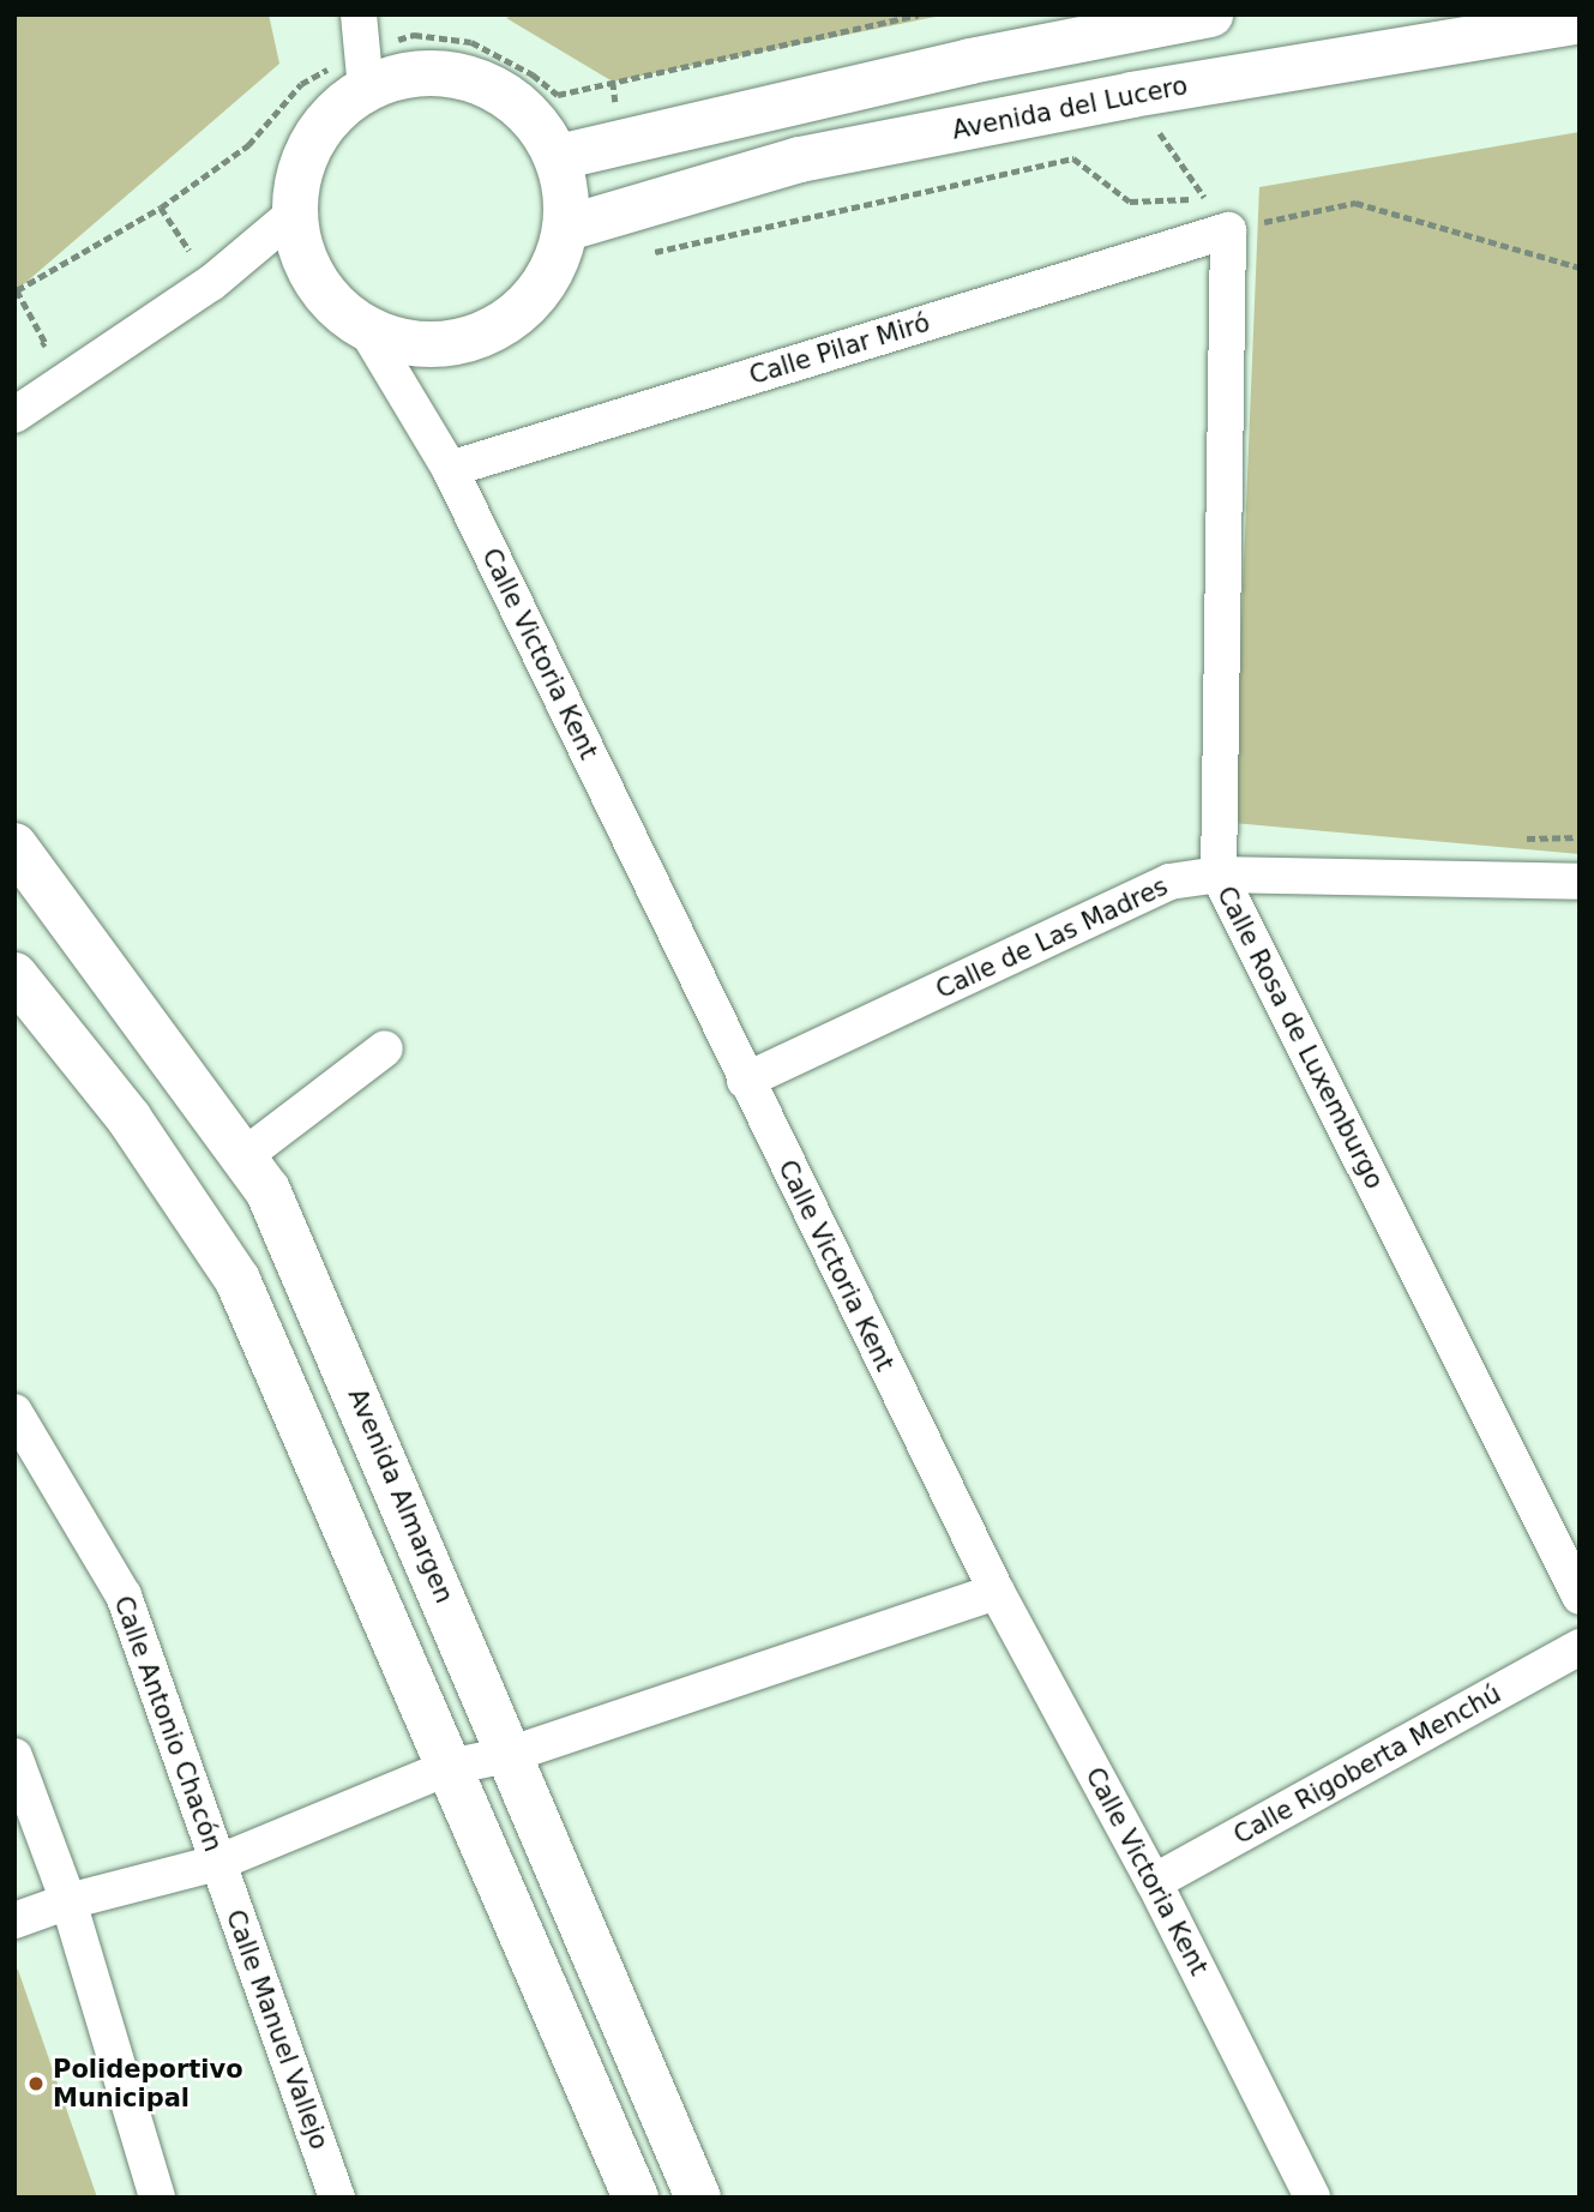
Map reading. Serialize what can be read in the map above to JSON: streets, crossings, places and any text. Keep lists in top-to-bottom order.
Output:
{
  "streets": {
    "street": [
      "Avenida del Lucero",
      "Calle Pilar Miró",
      "Calle Victoria Kent",
      "Calle de Las Madres",
      "Calle Rosa de Luxemburgo",
      "Avenida Almargen",
      "Calle Antonio Chacón",
      "Calle Rigoberta Menchú",
      "Calle Manuel Vallejo"
    ]
  },
  "crossings": [
    ["Avenida del Lucero", "Calle Victoria Kent"],
    ["Calle Pilar Miró", "Calle Victoria Kent"],
    ["Calle Pilar Miró", "Calle Rosa de Luxemburgo"],
    ["Calle Victoria Kent", "Calle de Las Madres"],
    ["Calle Victoria Kent", "Calle Rigoberta Menchú"],
    ["Calle de Las Madres", "Calle Rosa de Luxemburgo"],
    ["Calle Antonio Chacón", "Calle Manuel Vallejo"]
  ],
  "places": ["Polideportivo Municipal"]
}
